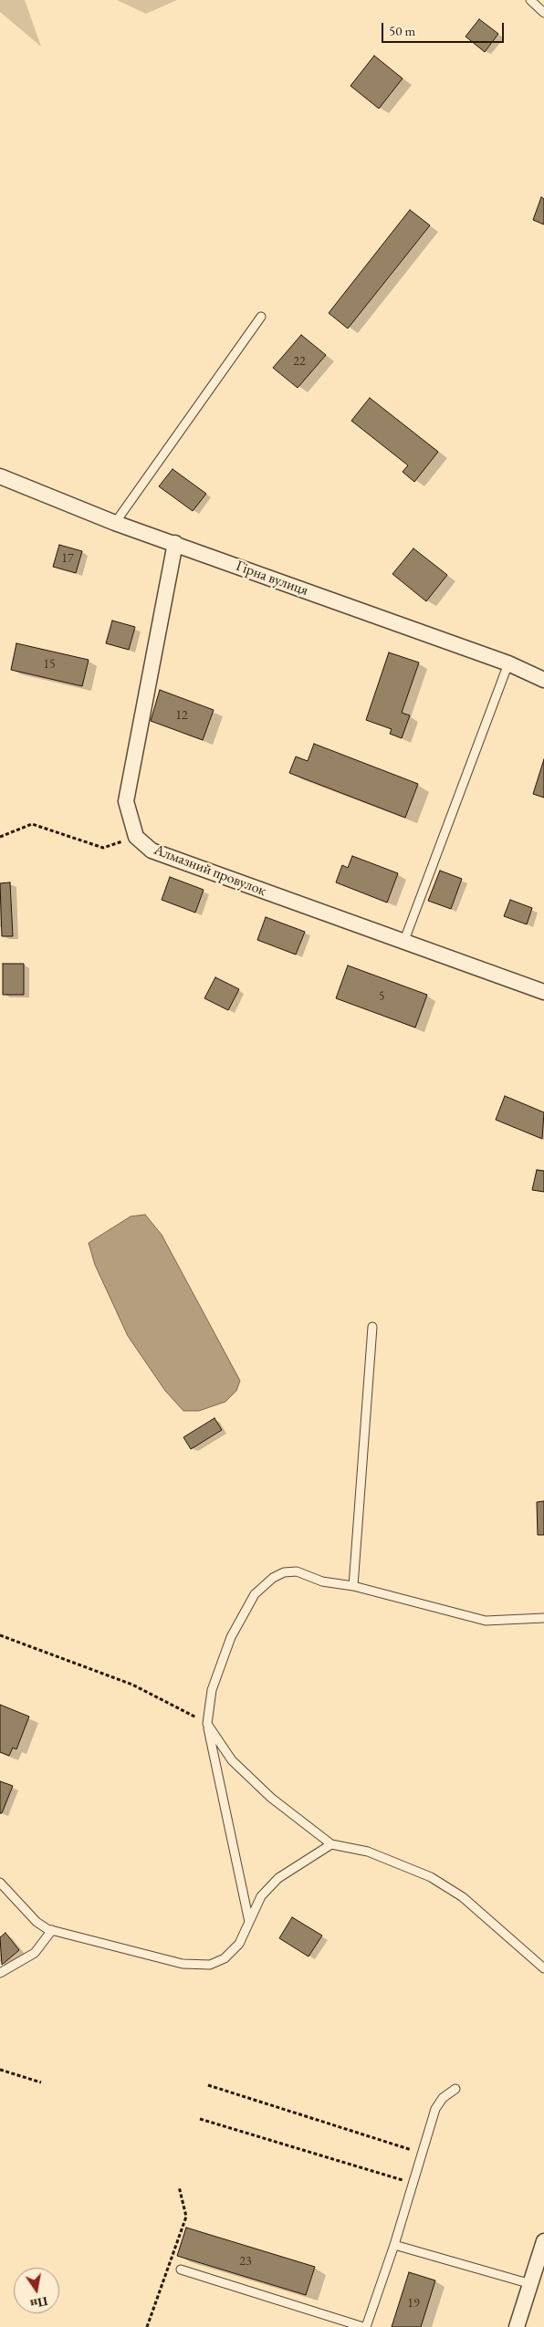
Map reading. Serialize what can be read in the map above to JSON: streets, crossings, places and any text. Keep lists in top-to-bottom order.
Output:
{
  "streets": {
    "street": ["Гірна вулиця", "Алмазний провулок"]
  },
  "crossings": [
    ["Гірна вулиця", "Алмазний провулок"]
  ],
  "house_numbers": [
    "22",
    "17",
    "15",
    "12",
    "5",
    "23",
    "19"
  ],
  "scale_bar": "50 m",
  "north": "bottom"
}
